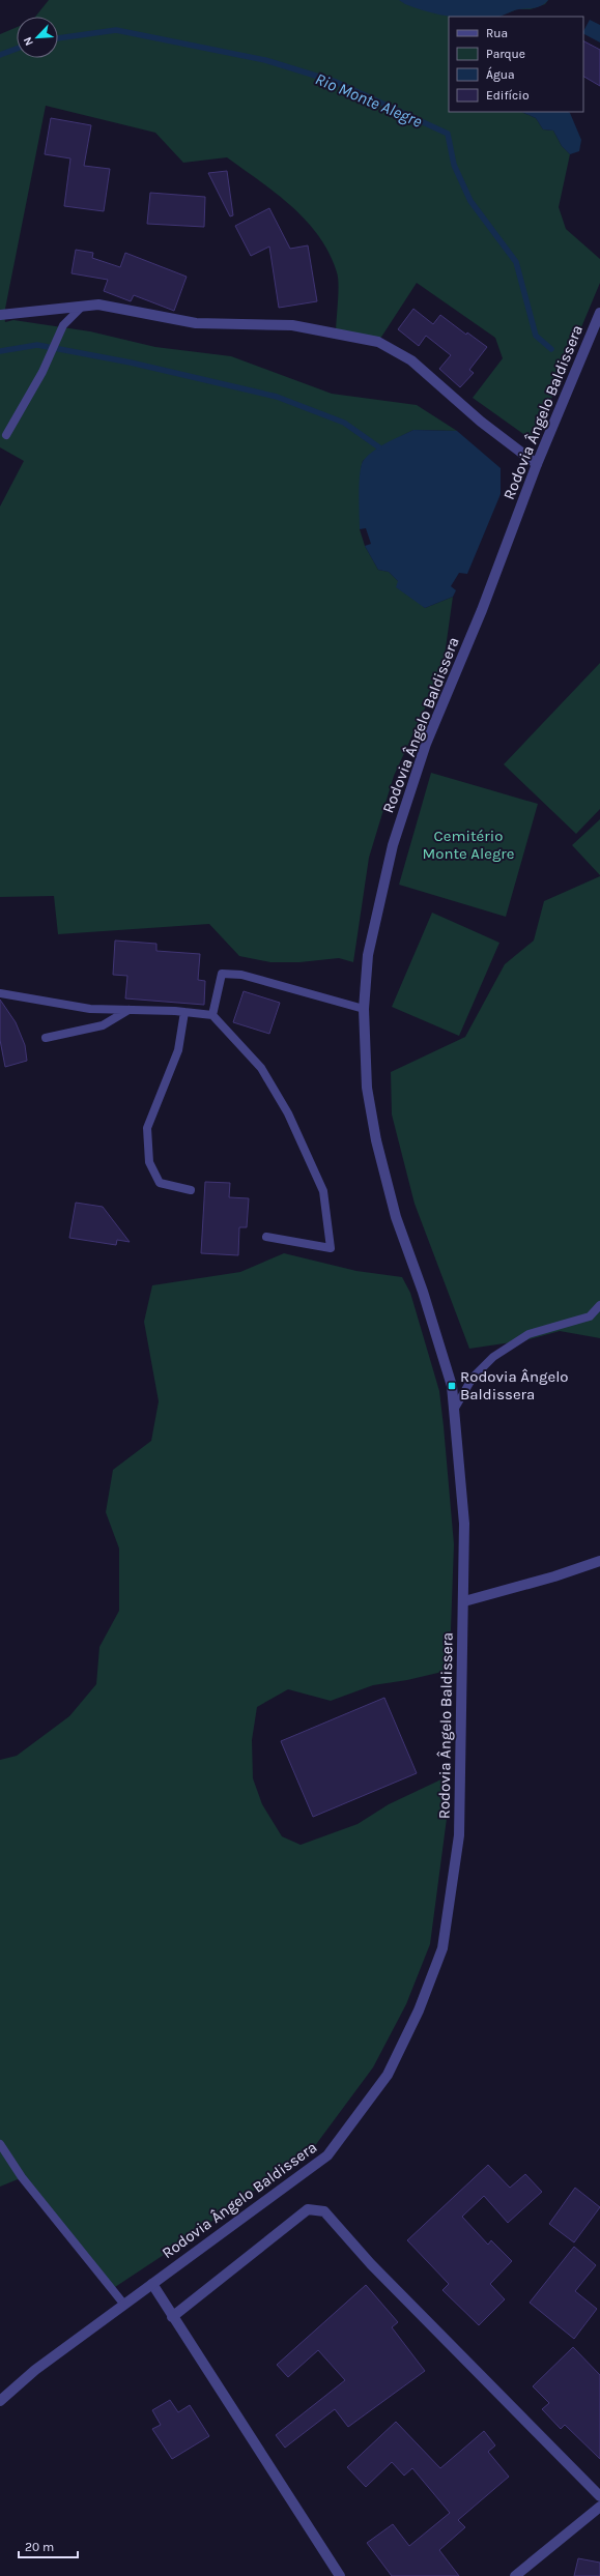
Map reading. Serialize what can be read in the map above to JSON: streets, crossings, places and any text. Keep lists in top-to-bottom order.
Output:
{
  "streets": {
    "street": ["Rodovia Ângelo Baldissera"]
  },
  "water": ["Rio Monte Alegre"],
  "parks": ["Cemitério Monte Alegre"],
  "places": {
    "transit": ["Rodovia Ângelo Baldissera"]
  },
  "legend": [
    "Rua",
    "Parque",
    "Água",
    "Edifício"
  ],
  "scale_bar": "20 m",
  "north": "bottom left"
}
